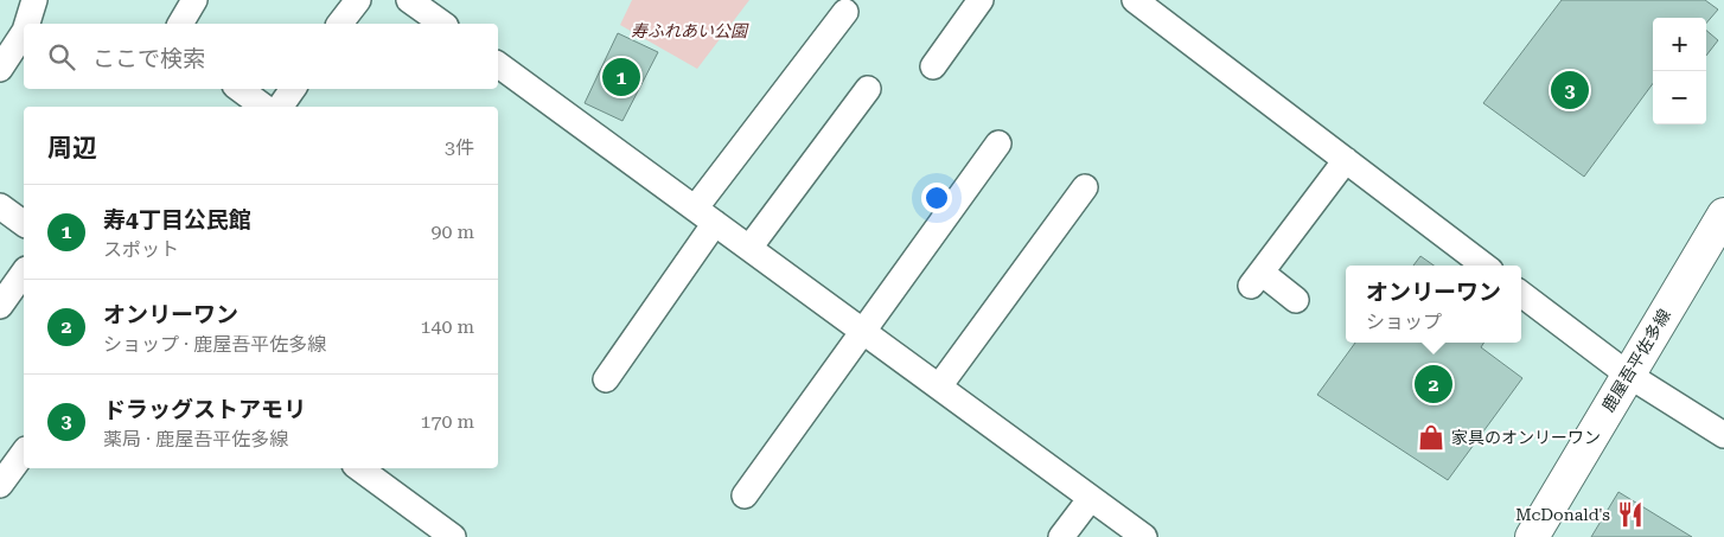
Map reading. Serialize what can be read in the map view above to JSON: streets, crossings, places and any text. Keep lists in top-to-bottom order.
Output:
{
  "streets": {
    "main road": ["鹿屋吾平佐多線"]
  },
  "parks": ["寿ふれあい公園"],
  "places": {
    "shop": ["家具のオンリーワン"],
    "restaurant": ["McDonald's"]
  },
  "page": {
    "map_buttons": ["+", "−"],
    "search": "ここで検索",
    "pins": ["1", "3", "2"],
    "heading": ["周辺", "3件"],
    "list": [
      {
        "mark": "1",
        "name": "寿4丁目公民館",
        "note": "スポット",
        "value": "90 m"
      },
      {
        "mark": "2",
        "name": "オンリーワン",
        "note": "ショップ · 鹿屋吾平佐多線",
        "value": "140 m"
      },
      {
        "mark": "3",
        "name": "ドラッグストアモリ",
        "note": "薬局 · 鹿屋吾平佐多線",
        "value": "170 m"
      }
    ],
    "popup": ["オンリーワン", "ショップ"]
  }
}
